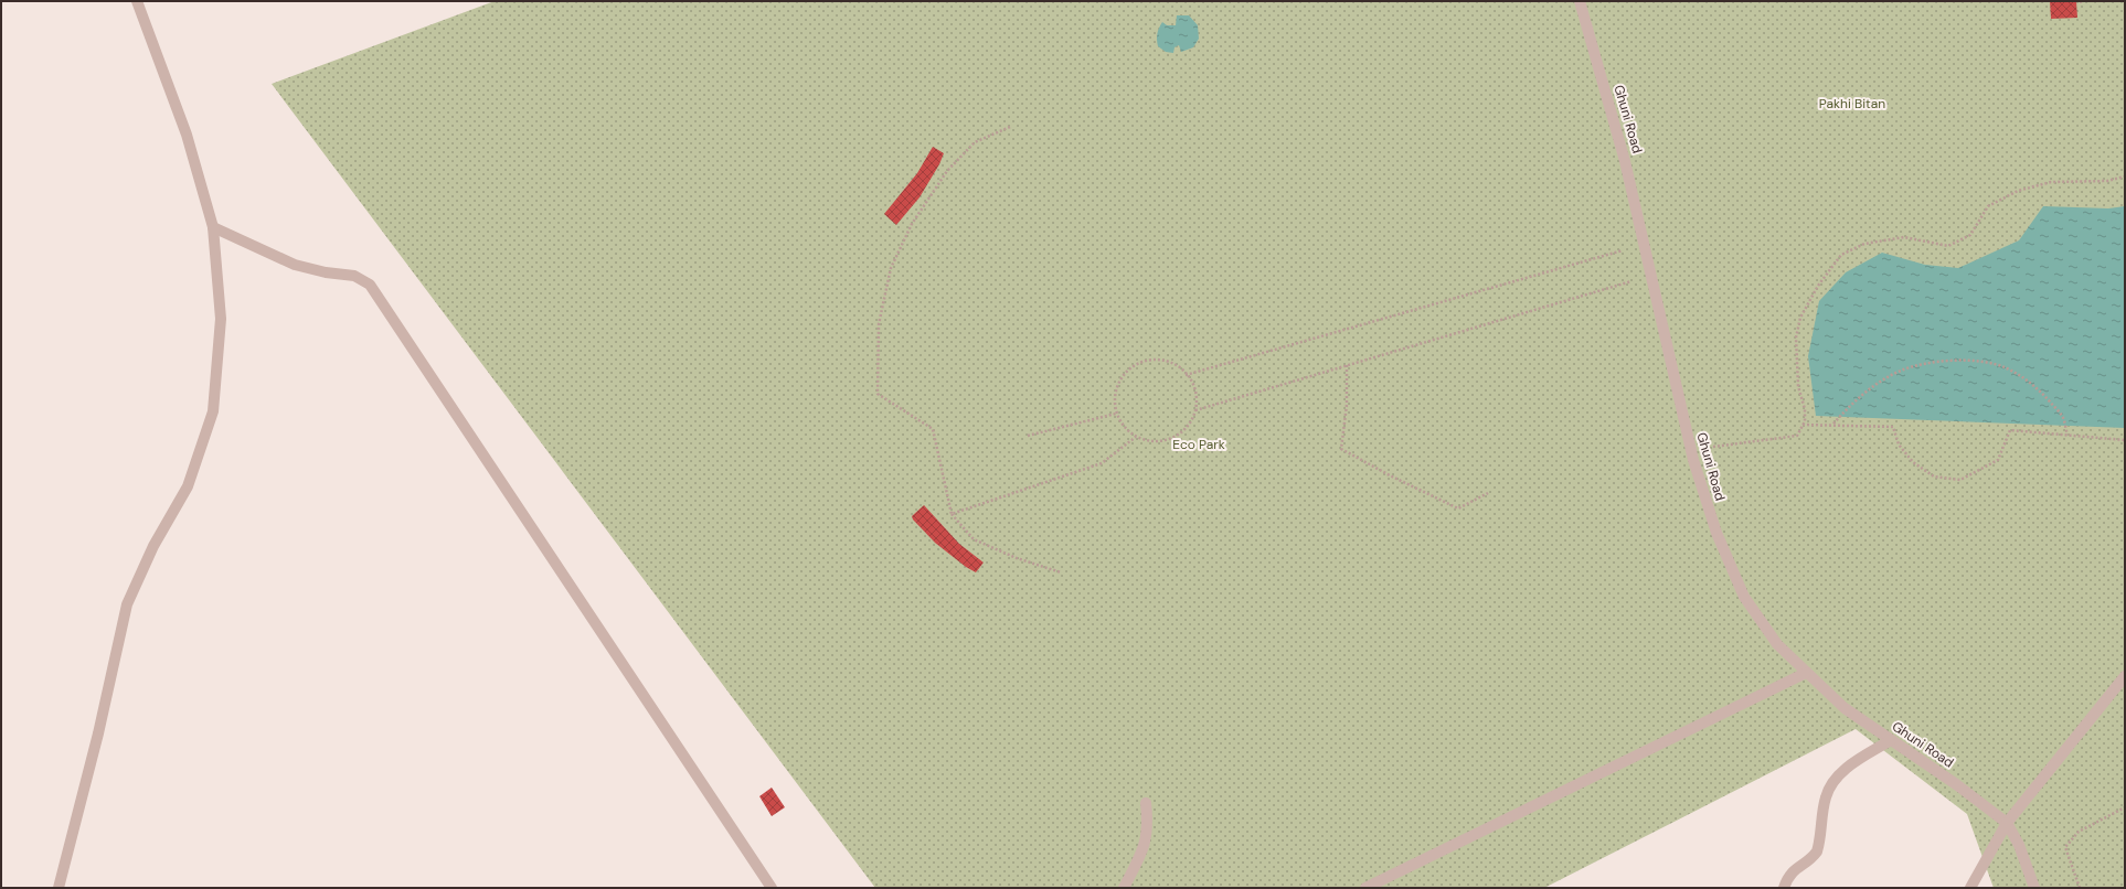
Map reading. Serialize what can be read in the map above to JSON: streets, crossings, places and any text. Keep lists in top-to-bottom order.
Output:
{
  "streets": {
    "street": ["Ghuni Road"]
  },
  "parks": ["Pakhi Bitan", "Eco Park"]
}
